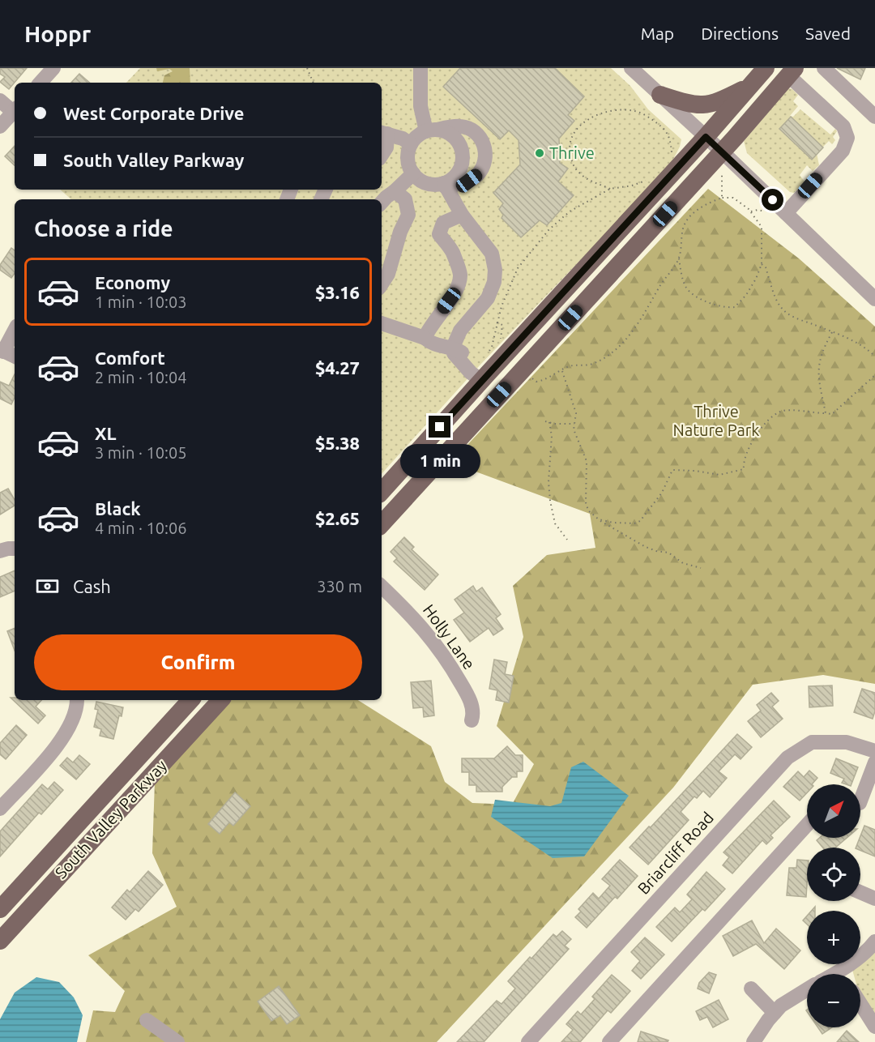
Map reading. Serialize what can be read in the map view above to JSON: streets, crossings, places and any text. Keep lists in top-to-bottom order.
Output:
{
  "streets": {
    "main road": ["South Valley Parkway"],
    "street": ["Holly Lane", "Briarcliff Road"]
  },
  "parks": ["Thrive Nature Park"],
  "places": ["Thrive"],
  "north": "top right",
  "page": {
    "header": "Hoppr",
    "nav": ["Map", "Directions", "Saved"],
    "banner": ["West Corporate Drive", "South Valley Parkway"],
    "heading": "Choose a ride",
    "list": [
      {
        "name": "Economy",
        "note": "1 min · 10:03",
        "value": "$3.16"
      },
      {
        "name": "Comfort",
        "note": "2 min · 10:04",
        "value": "$4.27"
      },
      {
        "name": "XL",
        "note": "3 min · 10:05",
        "value": "$5.38"
      },
      {
        "name": "Black",
        "note": "4 min · 10:06",
        "value": "$2.65"
      }
    ],
    "bubble": "1 min",
    "pay": ["Cash", "330 m"],
    "buttons": "Confirm",
    "map_buttons": ["+", "−"]
  }
}
